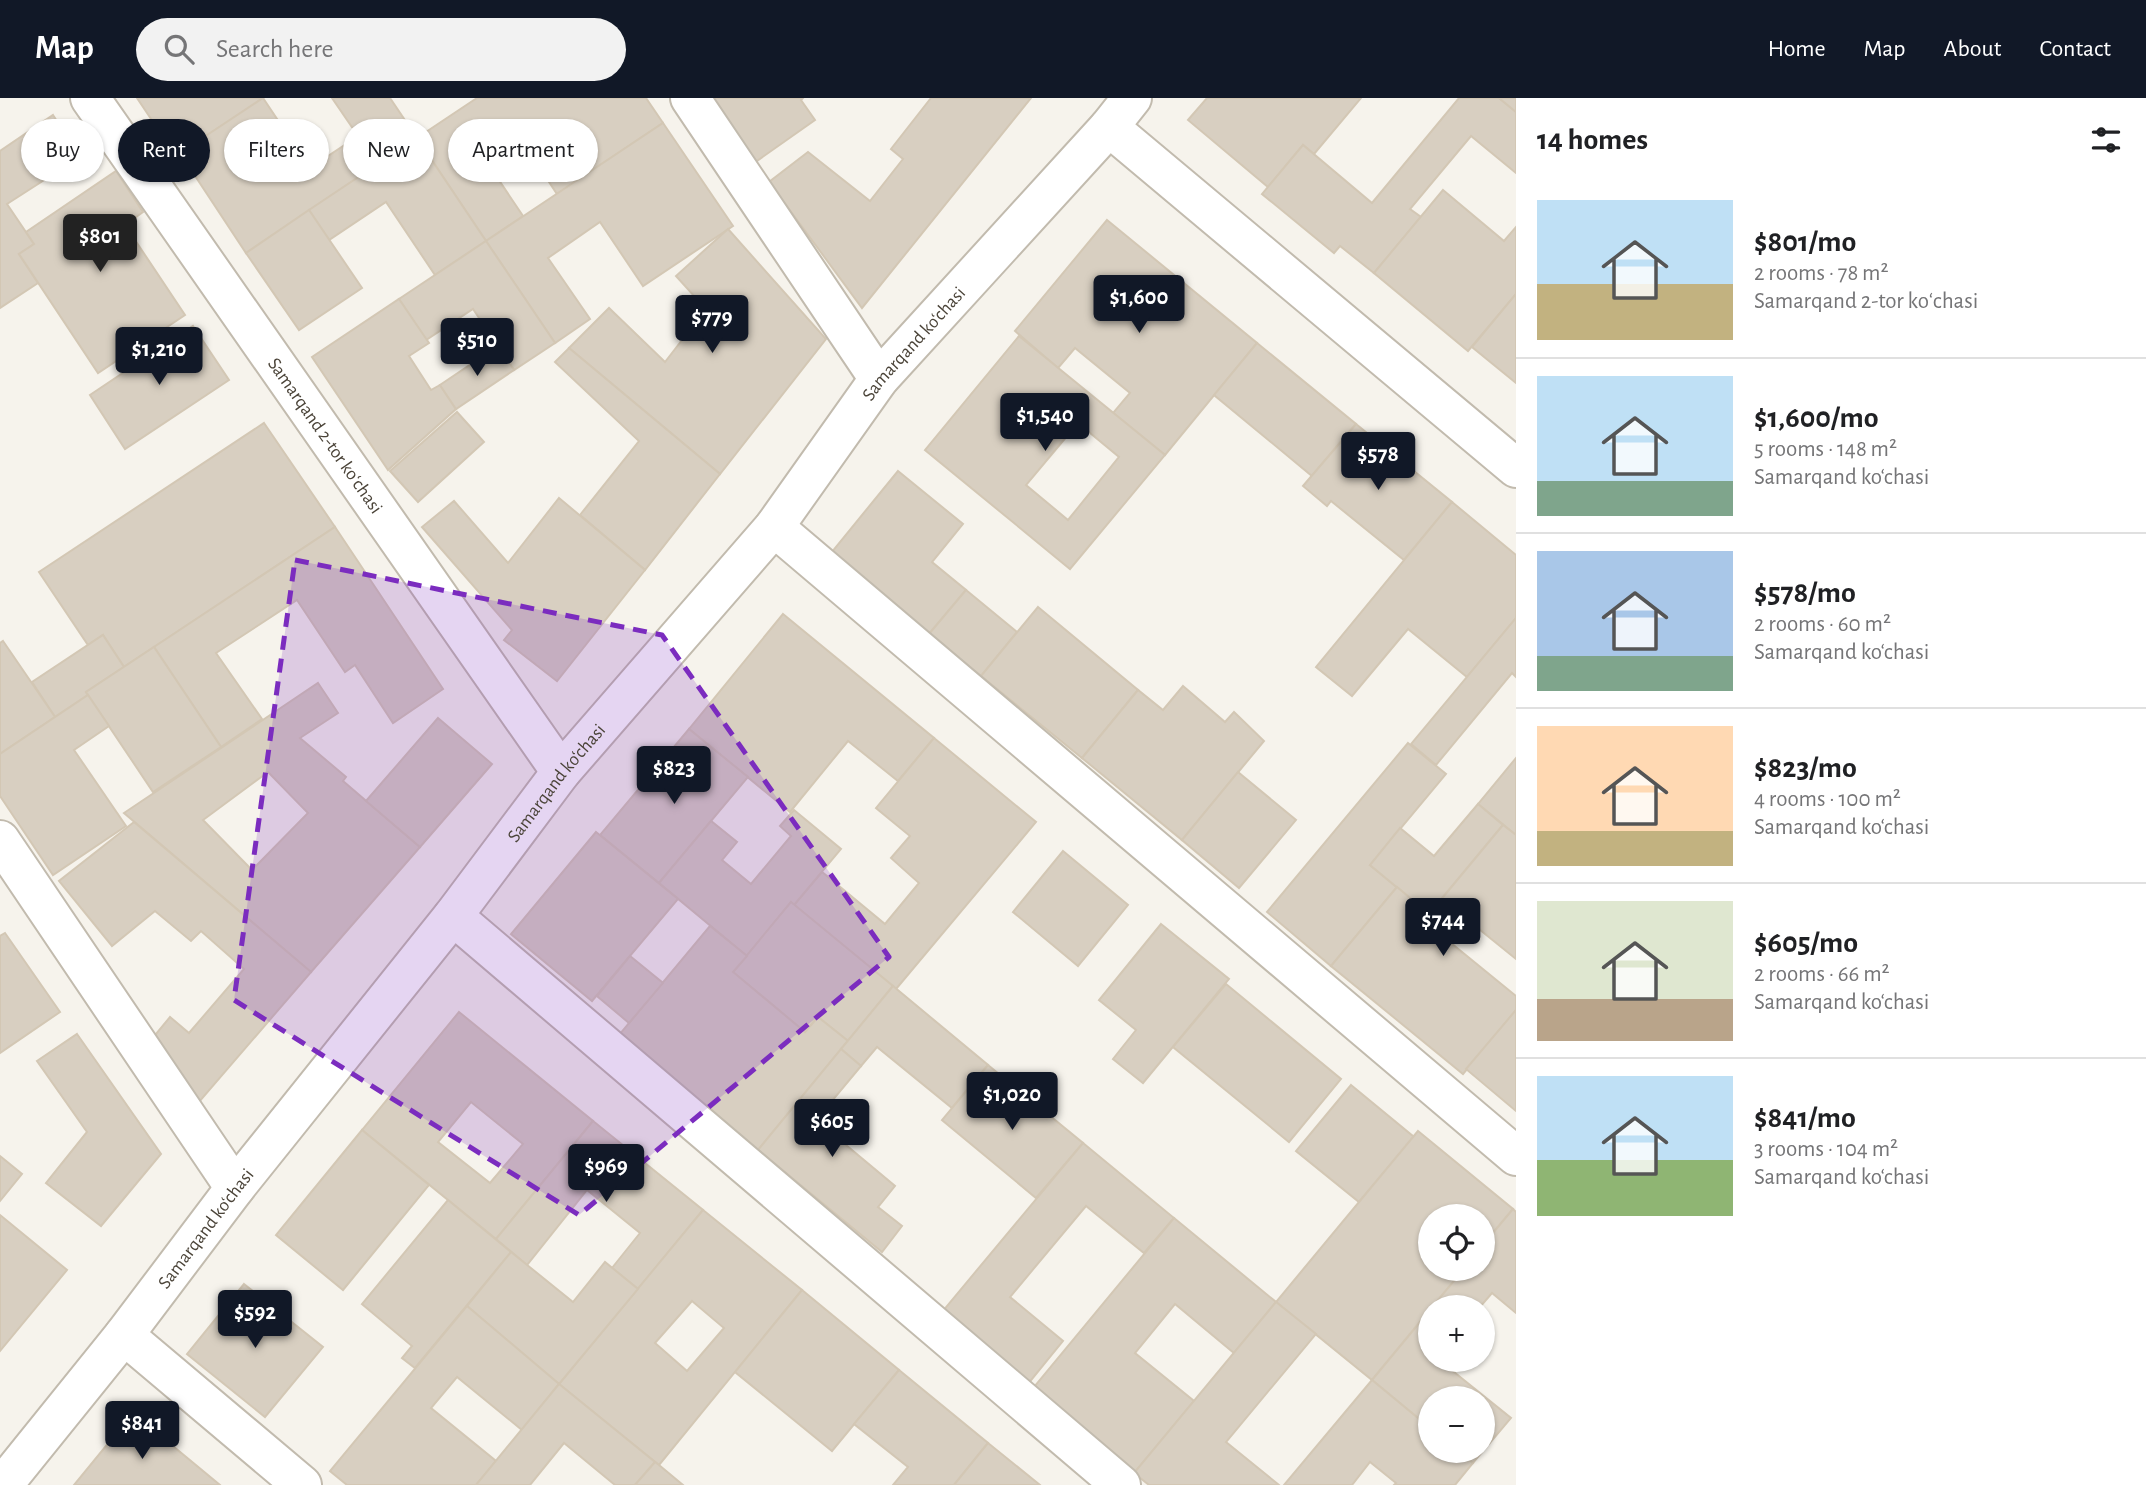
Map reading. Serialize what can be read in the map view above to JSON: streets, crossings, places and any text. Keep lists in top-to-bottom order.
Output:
{
  "streets": {
    "street": ["Samarqand ko‘chasi", "Samarqand 2-tor koʻchasi"]
  },
  "crossings": [
    ["Samarqand ko‘chasi", "Samarqand 2-tor koʻchasi"]
  ],
  "page": {
    "header": "Map",
    "search": "Search here",
    "nav": [
      "Home",
      "Map",
      "About",
      "Contact"
    ],
    "heading": "14 homes",
    "chip": [
      "Buy",
      "Rent",
      "Filters",
      "New",
      "Apartment"
    ],
    "list": [
      {
        "name": "$801/mo",
        "note": "2 rooms · 78 m² · Samarqand 2-tor koʻchasi"
      },
      {
        "name": "$1,600/mo",
        "note": "5 rooms · 148 m² · Samarqand ko‘chasi"
      },
      {
        "name": "$578/mo",
        "note": "2 rooms · 60 m² · Samarqand ko‘chasi"
      },
      {
        "name": "$823/mo",
        "note": "4 rooms · 100 m² · Samarqand ko‘chasi"
      },
      {
        "name": "$605/mo",
        "note": "2 rooms · 66 m² · Samarqand ko‘chasi"
      },
      {
        "name": "$841/mo",
        "note": "3 rooms · 104 m² · Samarqand ko‘chasi"
      }
    ],
    "price": [
      "$801",
      "$1,600",
      "$779",
      "$510",
      "$1,210",
      "$1,540",
      "$578",
      "$823",
      "$744",
      "$1,020",
      "$605",
      "$969",
      "$592",
      "$841"
    ],
    "map_buttons": ["+", "−"]
  }
}
